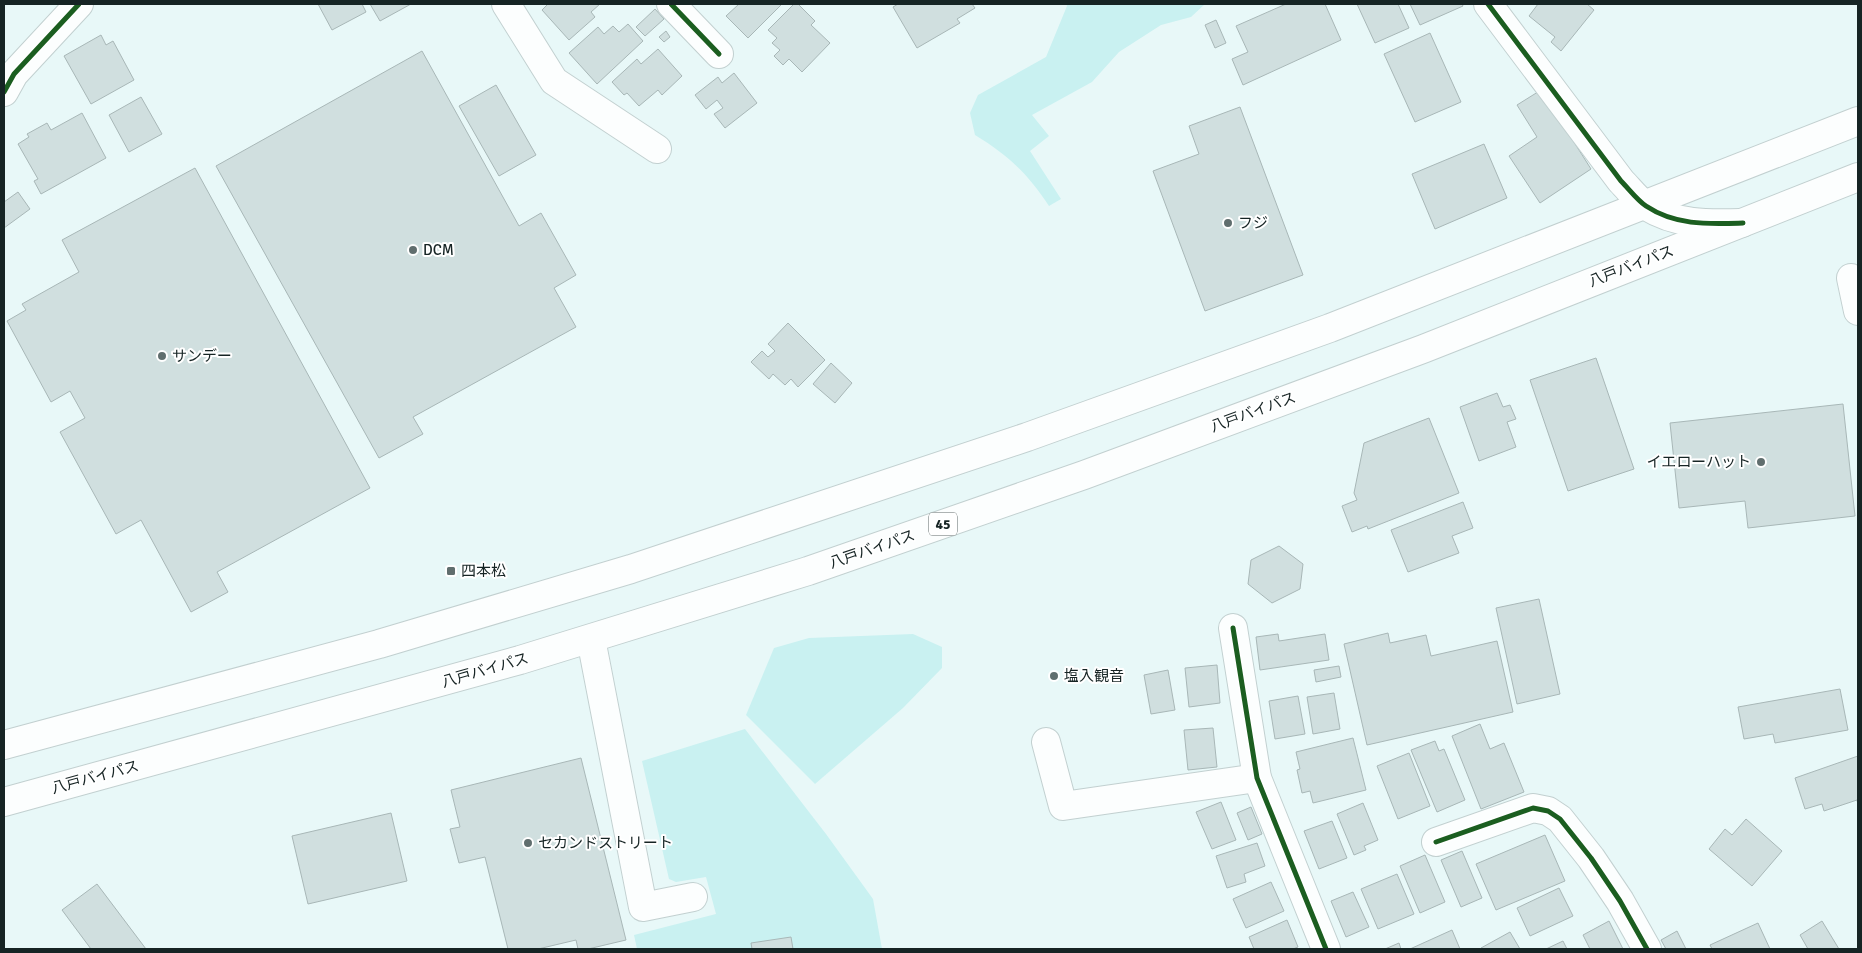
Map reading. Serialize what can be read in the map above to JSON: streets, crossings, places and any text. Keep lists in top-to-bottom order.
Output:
{
  "streets": {
    "main road": ["八戸バイパス", "45"]
  },
  "places": {
    "other": [
      "フジ",
      "DCM",
      "サンデー",
      "イエローハット",
      "塩入観音",
      "セカンドストリート"
    ],
    "transit": ["四本松"]
  }
}
